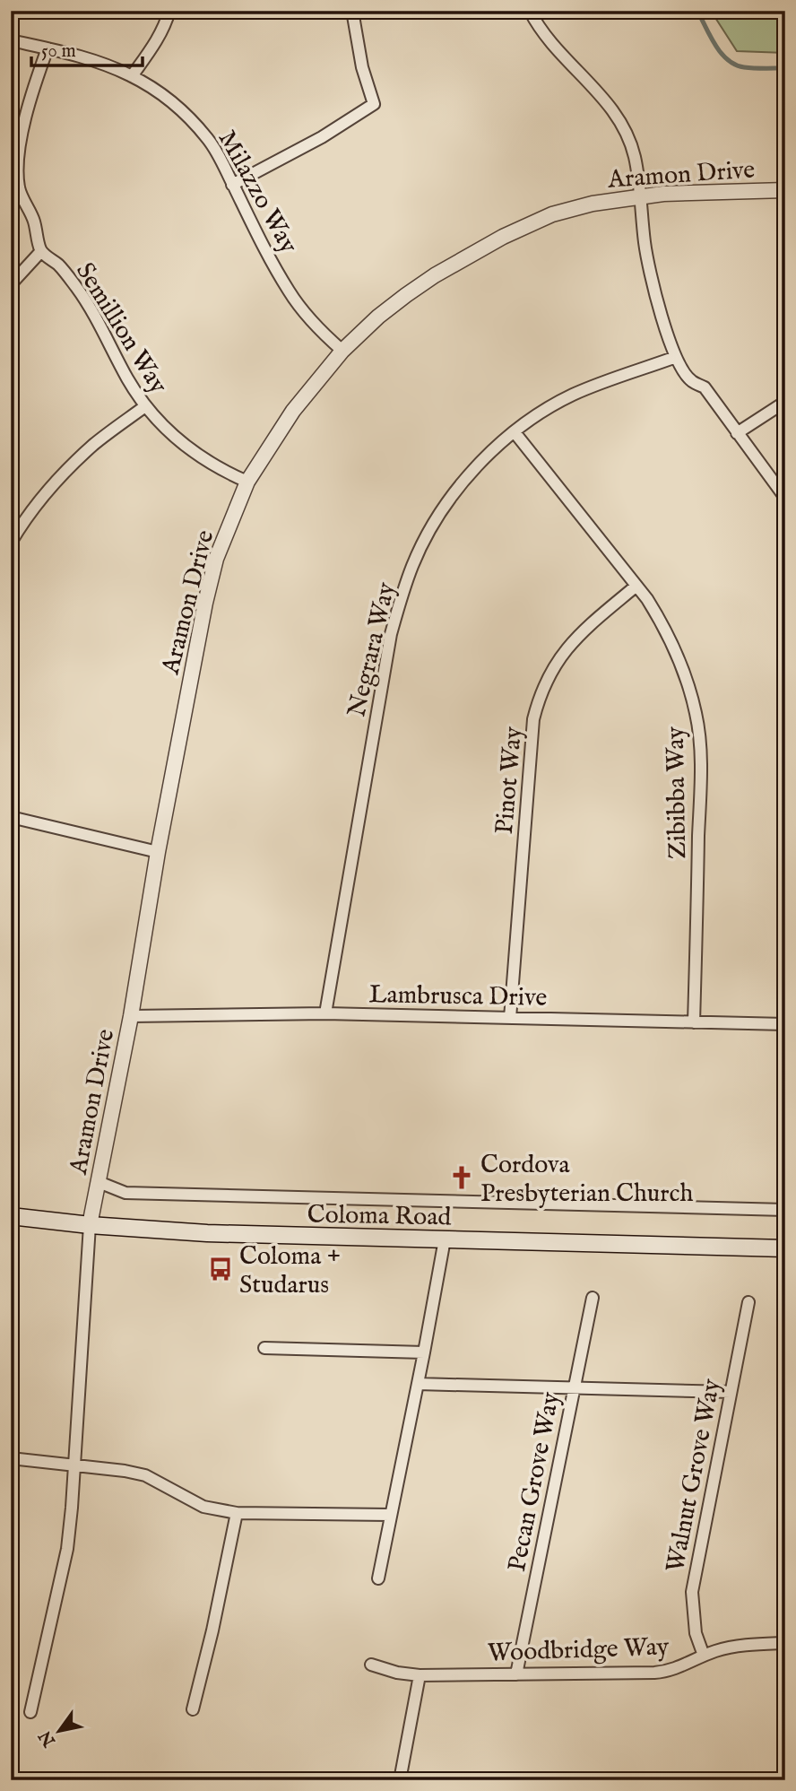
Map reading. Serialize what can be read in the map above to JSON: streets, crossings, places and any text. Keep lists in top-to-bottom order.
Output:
{
  "streets": {
    "main road": ["Coloma Road"],
    "street": [
      "Aramon Drive",
      "Milazzo Way",
      "Semillion Way",
      "Negrara Way",
      "Pinot Way",
      "Zibibba Way",
      "Lambrusca Drive",
      "Walnut Grove Way",
      "Pecan Grove Way",
      "Woodbridge Way"
    ]
  },
  "crossings": [
    ["Aramon Drive", "Milazzo Way"],
    ["Aramon Drive", "Semillion Way"],
    ["Aramon Drive", "Lambrusca Drive"],
    ["Aramon Drive", "Coloma Road"],
    ["Milazzo Way", "Semillion Way"],
    ["Negrara Way", "Zibibba Way"],
    ["Negrara Way", "Lambrusca Drive"],
    ["Pinot Way", "Zibibba Way"],
    ["Pinot Way", "Lambrusca Drive"],
    ["Zibibba Way", "Lambrusca Drive"],
    ["Walnut Grove Way", "Woodbridge Way"],
    ["Pecan Grove Way", "Woodbridge Way"]
  ],
  "places": {
    "church": ["Cordova Presbyterian Church"],
    "bus stop": ["Coloma + Studarus"]
  },
  "scale_bar": "50 m",
  "north": "bottom left"
}
